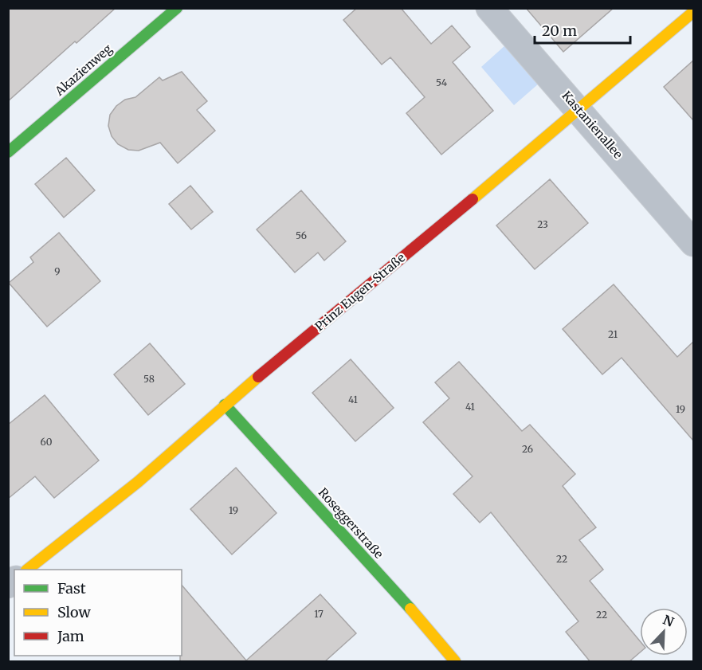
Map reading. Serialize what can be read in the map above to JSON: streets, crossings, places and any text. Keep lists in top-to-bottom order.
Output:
{
  "streets": {
    "street": [
      "Akazienweg",
      "Kastanienallee",
      "Prinz Eugen-Straße",
      "Roseggerstraße"
    ]
  },
  "crossings": [
    ["Kastanienallee", "Prinz Eugen-Straße"],
    ["Prinz Eugen-Straße", "Roseggerstraße"]
  ],
  "house_numbers": [
    "54",
    "23",
    "56",
    "9",
    "21",
    "58",
    "41",
    "41",
    "19",
    "60",
    "26",
    "19",
    "22",
    "17",
    "22"
  ],
  "legend": ["Fast", "Slow", "Jam"],
  "scale_bar": "20 m",
  "north": "top right"
}
